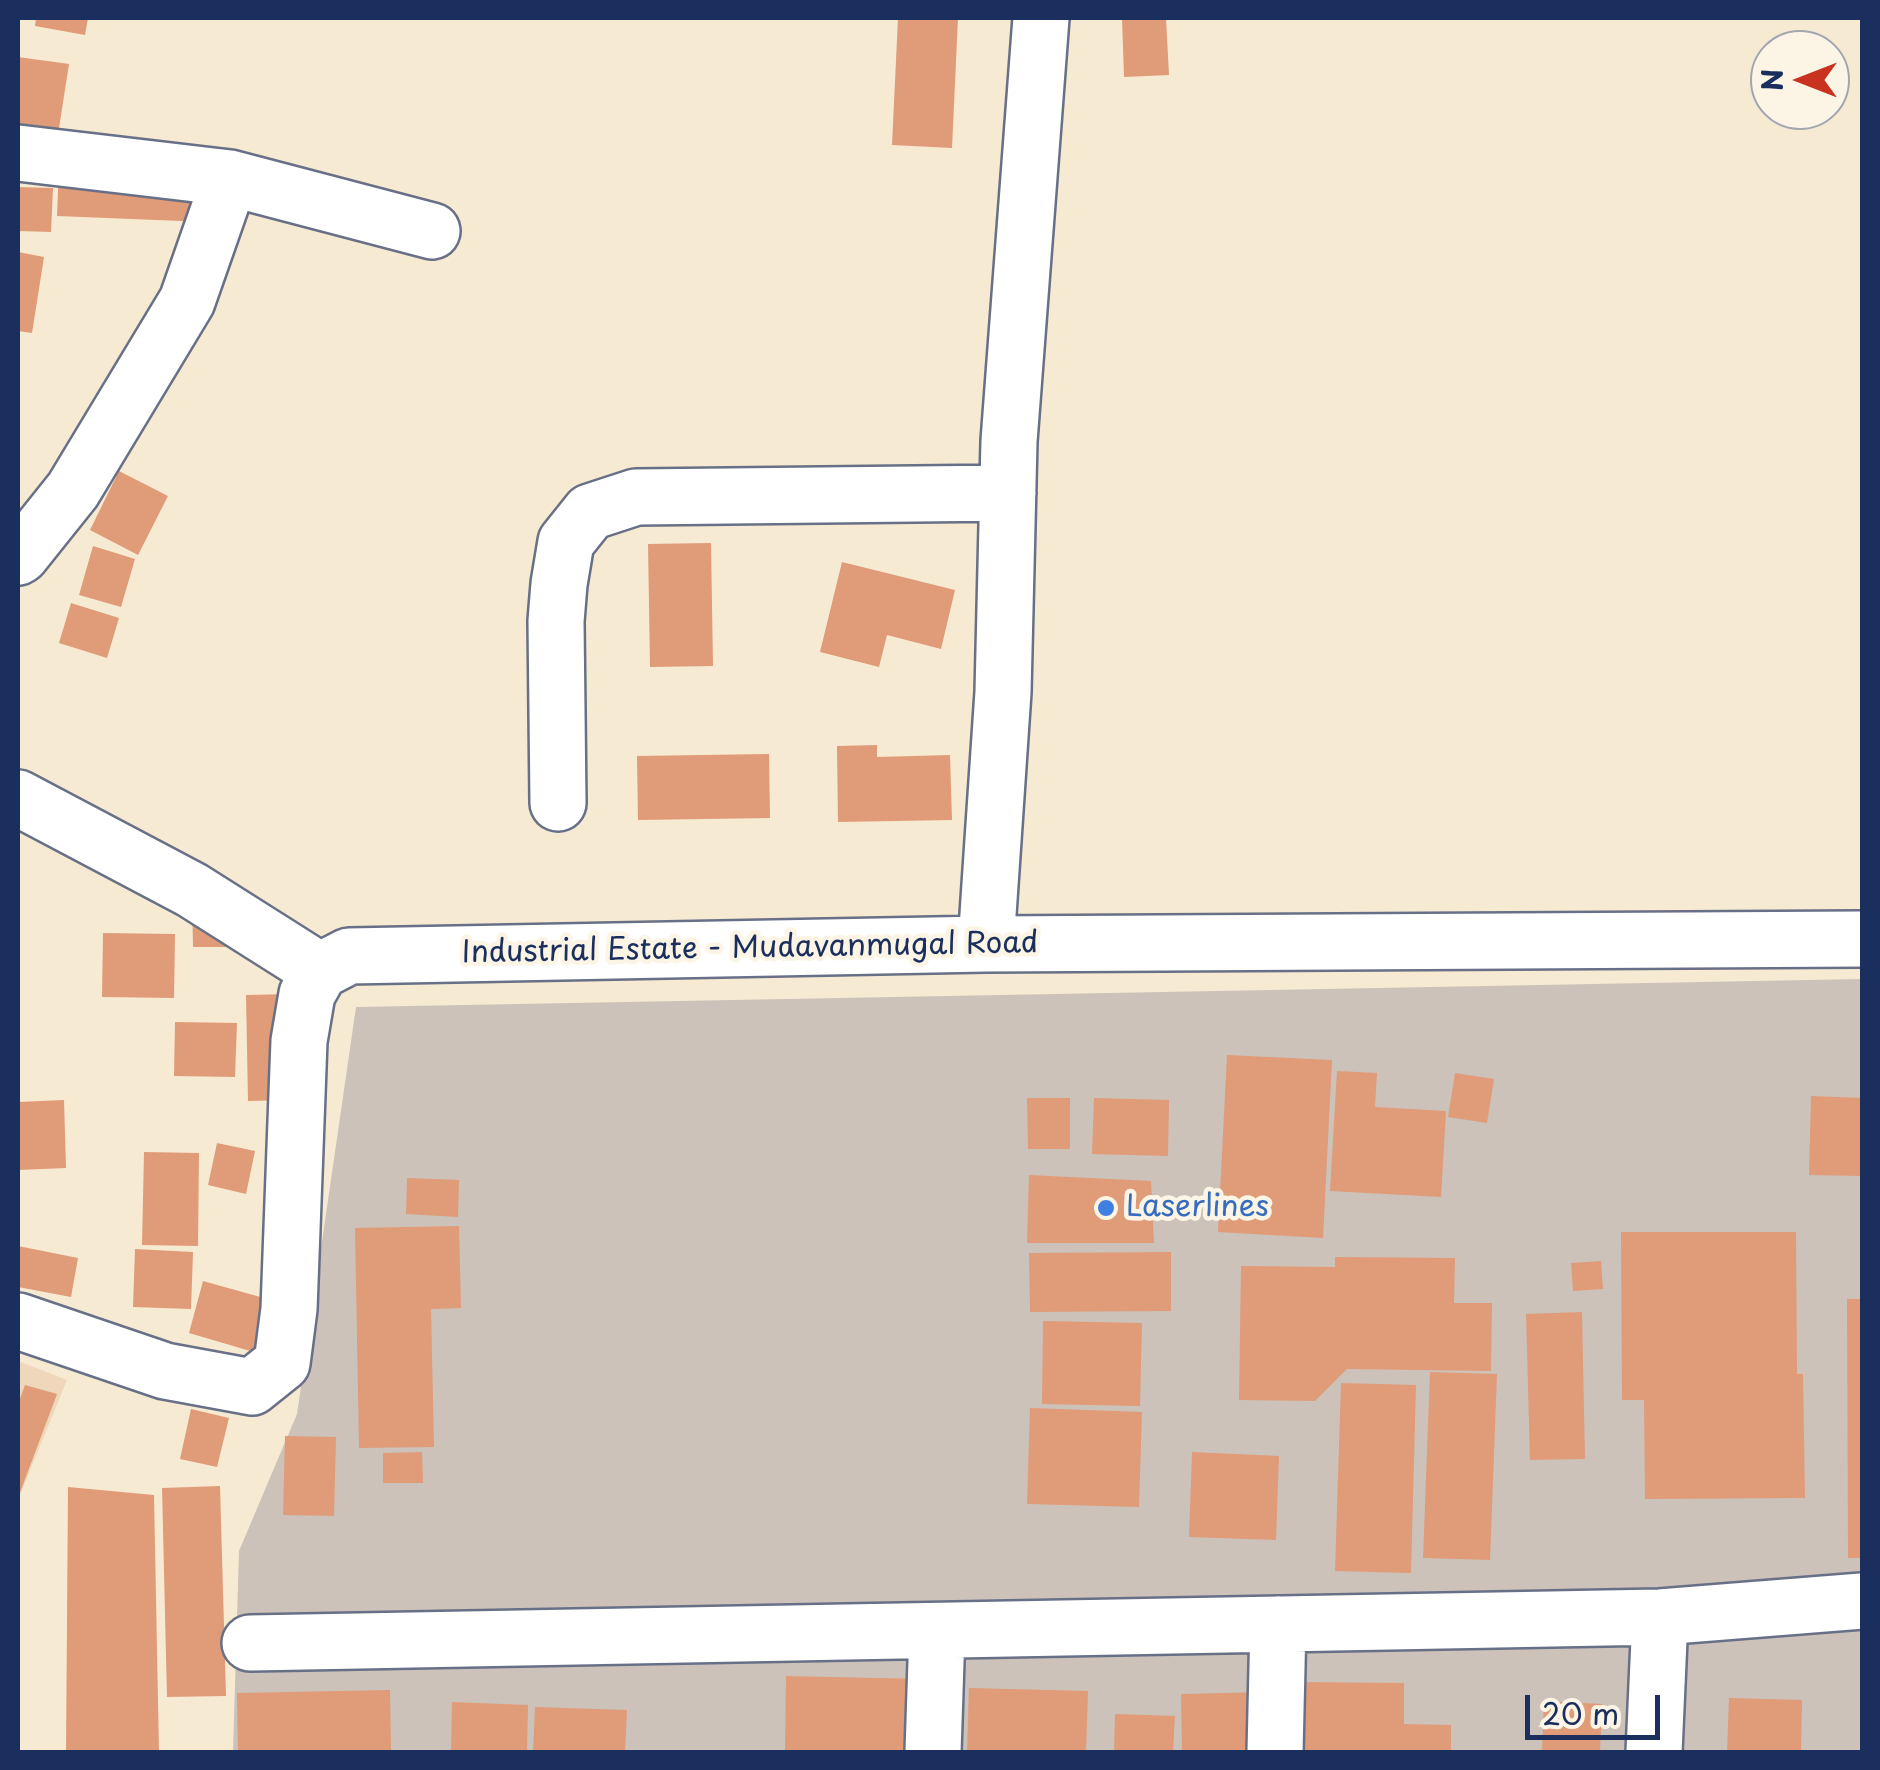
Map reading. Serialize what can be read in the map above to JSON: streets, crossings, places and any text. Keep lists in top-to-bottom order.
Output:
{
  "streets": {
    "street": ["Industrial Estate - Mudavanmugal Road"]
  },
  "places": ["Laserlines"],
  "scale_bar": "20 m",
  "north": "left"
}
